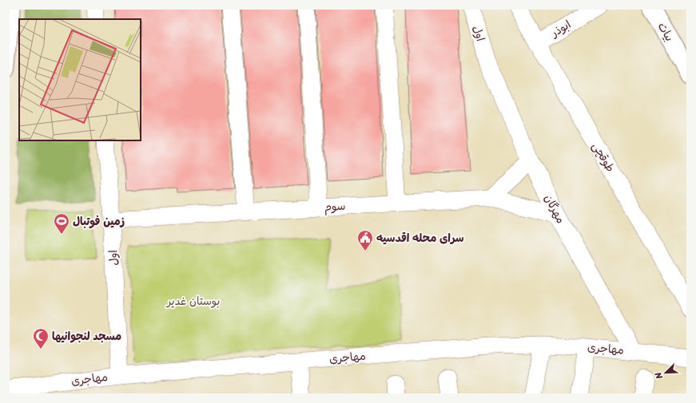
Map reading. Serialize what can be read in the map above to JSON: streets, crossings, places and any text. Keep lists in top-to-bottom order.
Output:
{
  "streets": {
    "main road": ["بیات"],
    "street": [
      "ابوذر",
      "اول",
      "طوقچی",
      "سوم",
      "مهرگان",
      "مهاجری"
    ]
  },
  "crossings": [
    ["ابوذر", "طوقچی"],
    ["اول", "سوم"],
    ["اول", "مهرگان"],
    ["اول", "مهاجری"],
    ["سوم", "مهرگان"],
    ["مهرگان", "مهاجری"]
  ],
  "parks": ["بوستان غدیر"],
  "places": {
    "sports": ["زمین فوتبال"],
    "public building": ["سرای محله اقدسیه"],
    "mosque": ["مسجد لنجوانیها"]
  },
  "north": "bottom left"
}
